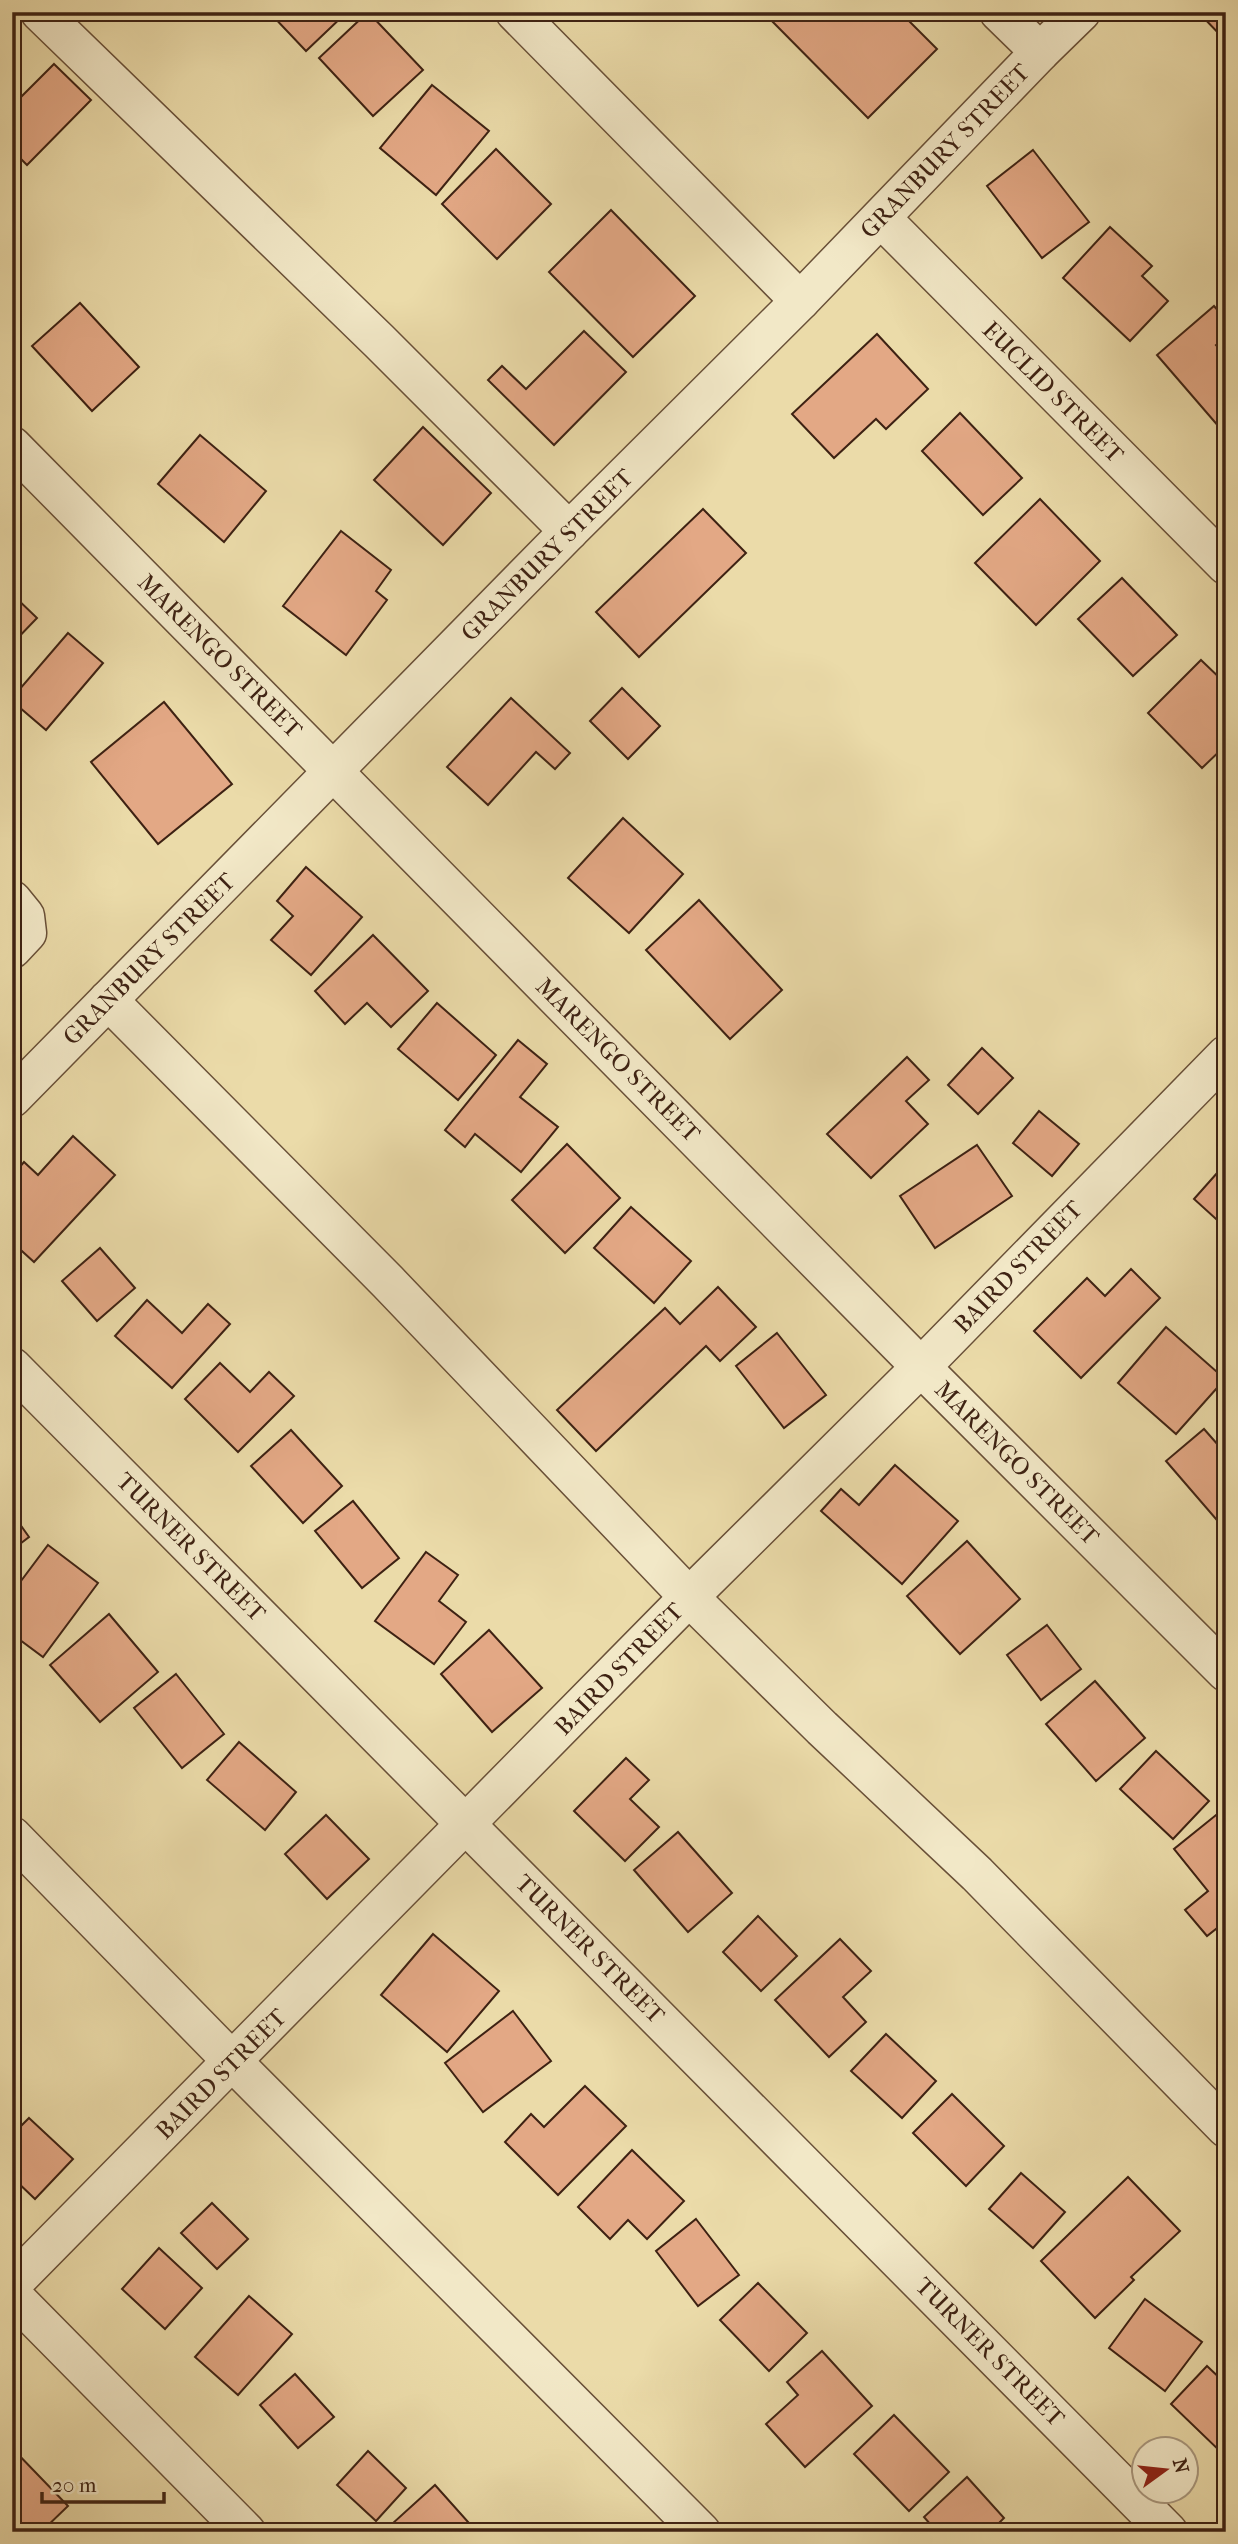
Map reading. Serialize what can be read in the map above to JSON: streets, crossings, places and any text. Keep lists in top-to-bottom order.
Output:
{
  "streets": {
    "street": [
      "GRANBURY STREET",
      "EUCLID STREET",
      "MARENGO STREET",
      "BAIRD STREET",
      "TURNER STREET"
    ]
  },
  "crossings": [
    ["GRANBURY STREET", "EUCLID STREET"],
    ["GRANBURY STREET", "MARENGO STREET"],
    ["MARENGO STREET", "BAIRD STREET"],
    ["BAIRD STREET", "TURNER STREET"]
  ],
  "scale_bar": "20 m",
  "north": "right"
}
